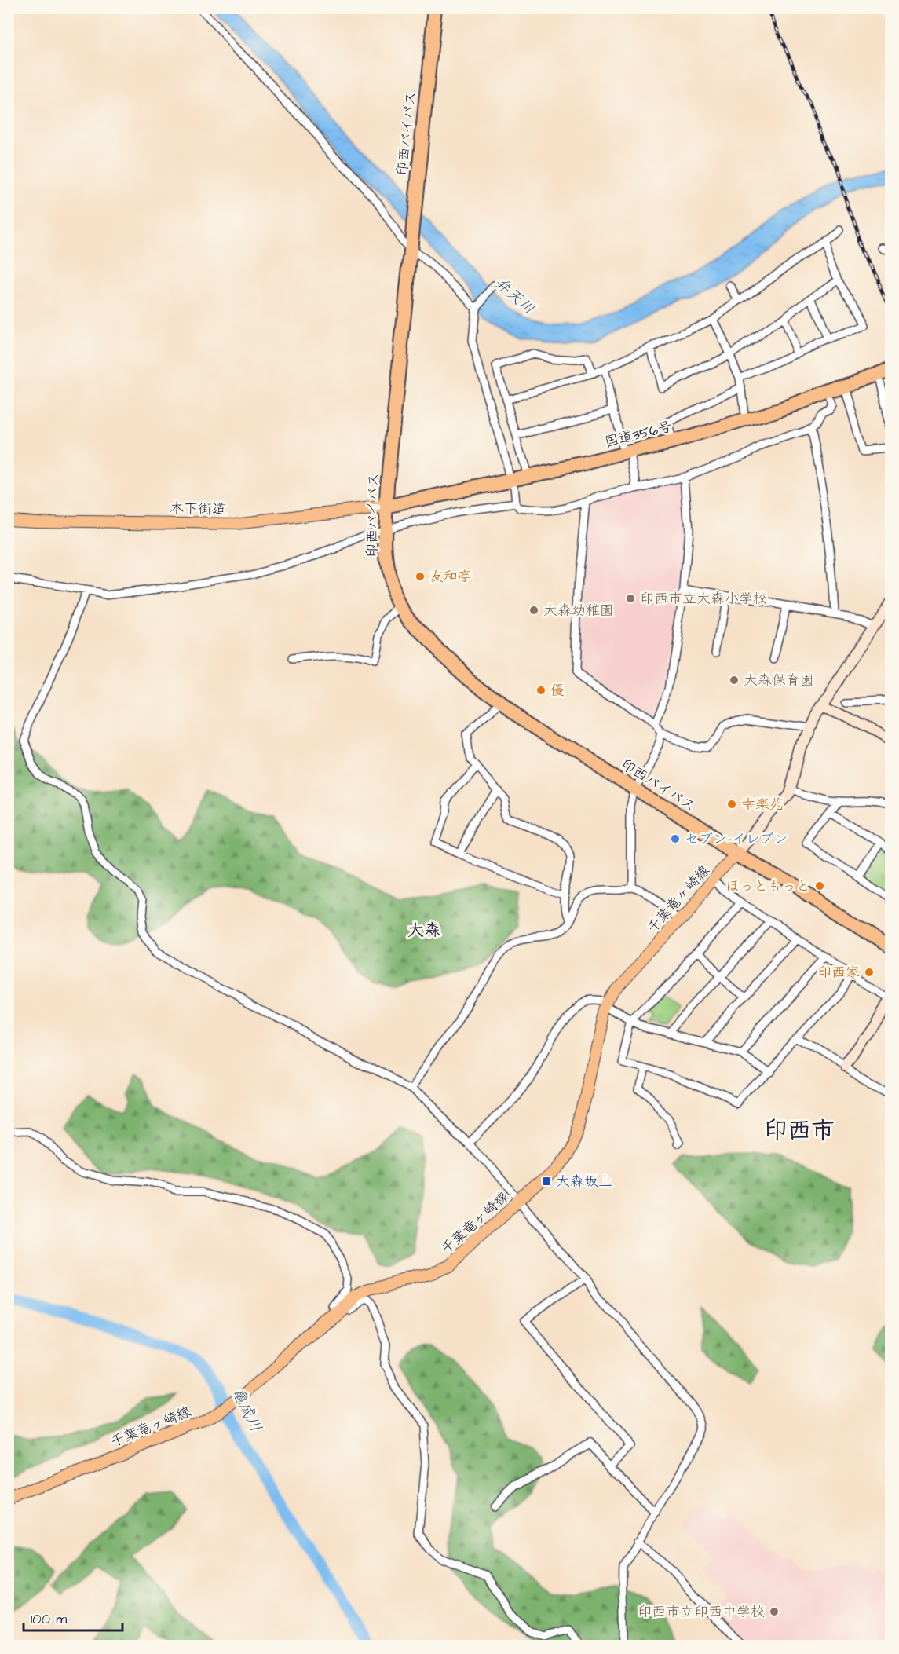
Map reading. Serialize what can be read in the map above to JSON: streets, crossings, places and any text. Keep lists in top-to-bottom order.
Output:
{
  "streets": {
    "highway": ["印西バイパス", "国道356号"],
    "main road": ["木下街道", "千葉竜ヶ崎線"]
  },
  "crossings": [
    ["印西バイパス", "国道356号"],
    ["印西バイパス", "木下街道"],
    ["印西バイパス", "千葉竜ヶ崎線"],
    ["国道356号", "木下街道"]
  ],
  "districts": ["大森", "印西市"],
  "water": ["弁天川", "亀成川"],
  "places": {
    "other": [
      "友和亭",
      "印西市立大森小学校",
      "大森幼稚園",
      "大森保育園",
      "優",
      "幸楽苑",
      "セブン-イレブン",
      "ほっともっと",
      "印西家",
      "印西市立印西中学校"
    ],
    "transit": ["大森坂上"]
  },
  "scale_bar": "100 m"
}
